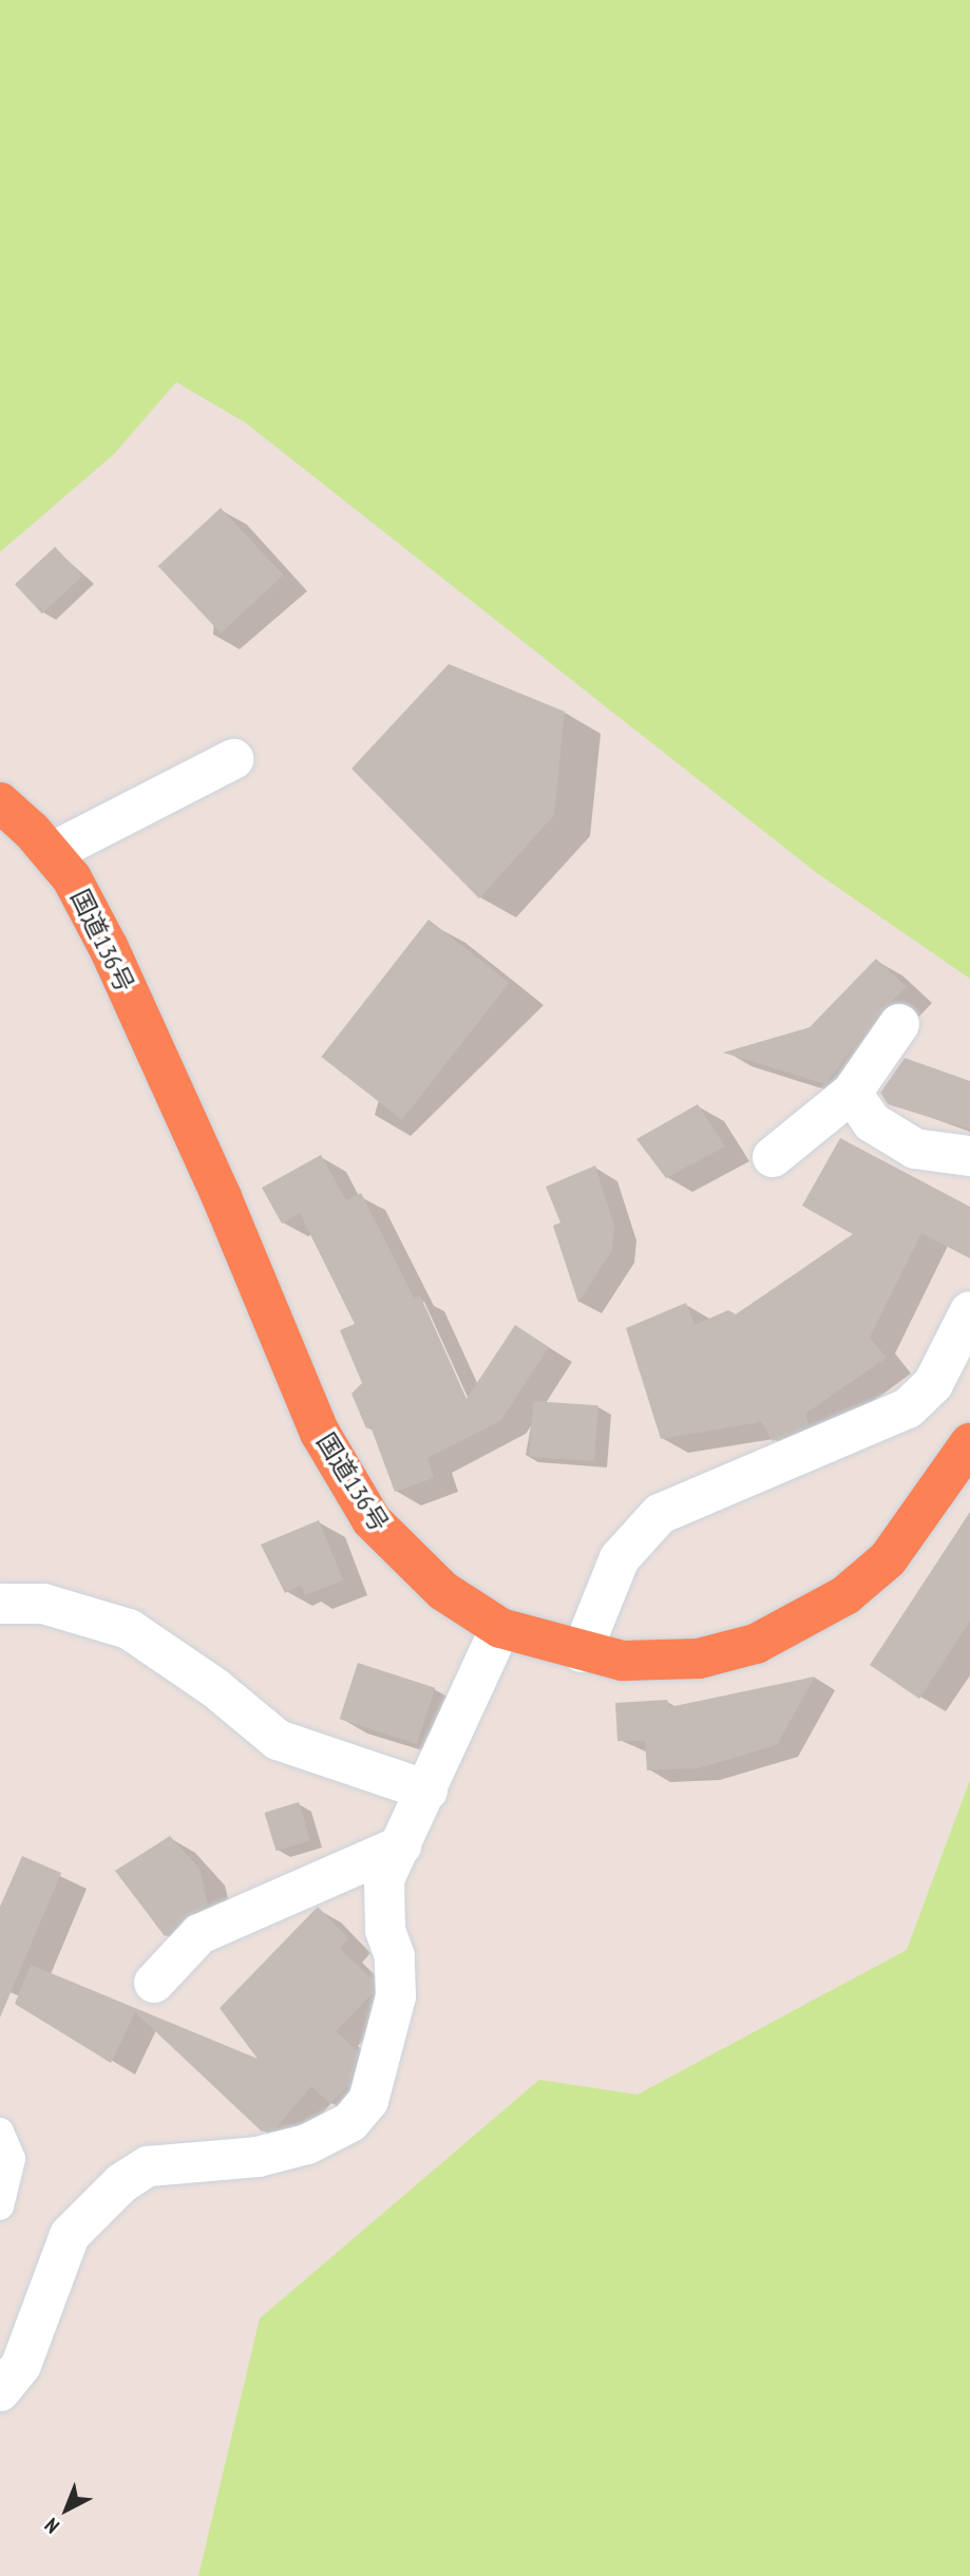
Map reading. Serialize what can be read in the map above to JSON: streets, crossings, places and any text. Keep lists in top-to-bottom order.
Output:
{
  "streets": {
    "highway": ["国道136号"]
  },
  "north": "bottom left"
}
